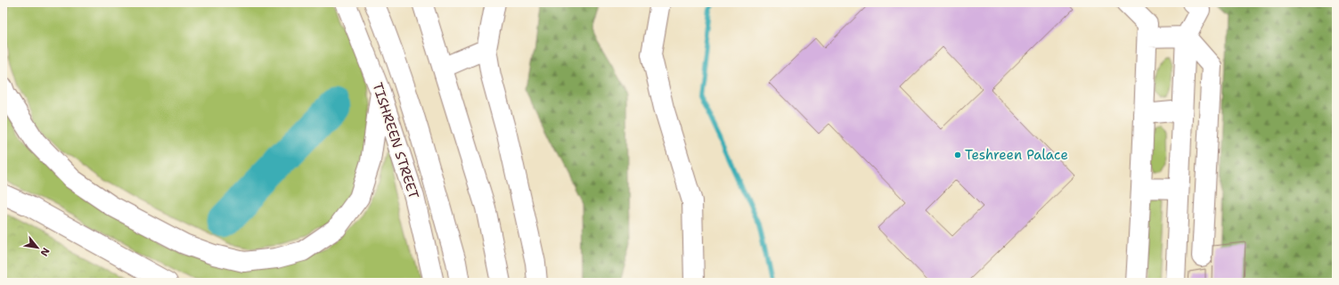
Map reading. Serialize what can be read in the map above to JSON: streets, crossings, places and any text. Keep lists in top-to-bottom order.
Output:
{
  "streets": {
    "main road": ["TISHREEN STREET"]
  },
  "places": ["Teshreen Palace"],
  "north": "bottom right"
}
